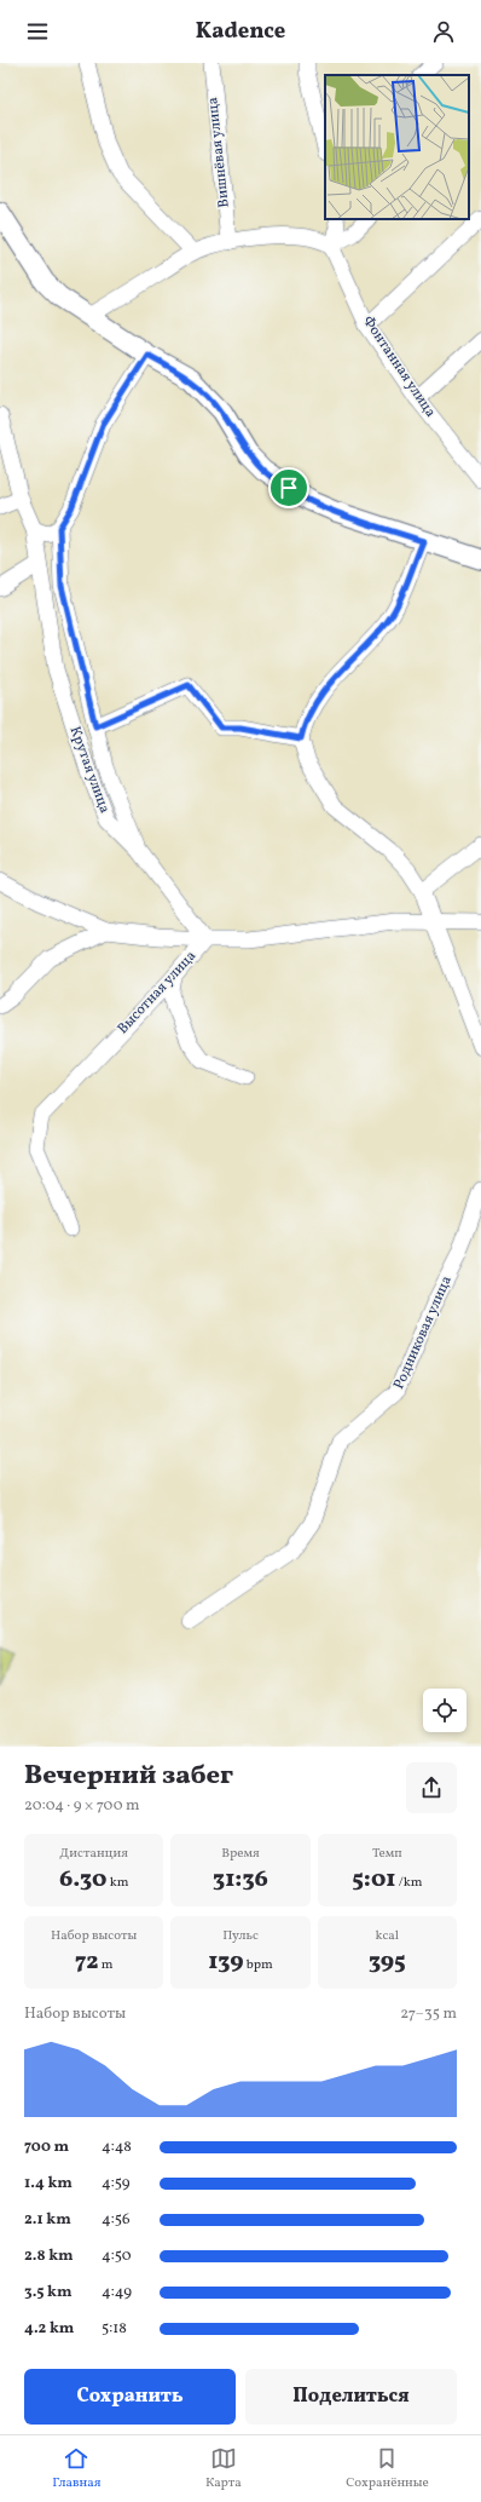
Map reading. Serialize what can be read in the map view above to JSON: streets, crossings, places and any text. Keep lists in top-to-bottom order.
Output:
{
  "streets": {
    "street": [
      "Вишнёвая улица",
      "Фонтанная улица",
      "Крутая улица",
      "Высотная улица",
      "Родниковая улица"
    ]
  },
  "crossings": [
    ["Крутая улица", "Высотная улица"]
  ],
  "page": {
    "header": "Kadence",
    "heading": ["Вечерний забег", "20:04 · 9 × 700 m"],
    "stats": [
      ["Дистанция", "6.30 km"],
      ["Время", "31:36"],
      ["Темп", "5:01 /km"],
      ["Набор высоты", "72 m"],
      ["Пульс", "139 bpm"],
      ["kcal", "395"]
    ],
    "chart": ["Набор высоты", "27–35 m"],
    "list": [
      {
        "name": "700 m",
        "note": "4:48"
      },
      {
        "name": "1.4 km",
        "note": "4:59"
      },
      {
        "name": "2.1 km",
        "note": "4:56"
      },
      {
        "name": "2.8 km",
        "note": "4:50"
      },
      {
        "name": "3.5 km",
        "note": "4:49"
      },
      {
        "name": "4.2 km",
        "note": "5:18"
      }
    ],
    "buttons": ["Сохранить", "Поделиться"],
    "tabs": ["Главная", "Карта", "Сохранённые"]
  }
}
